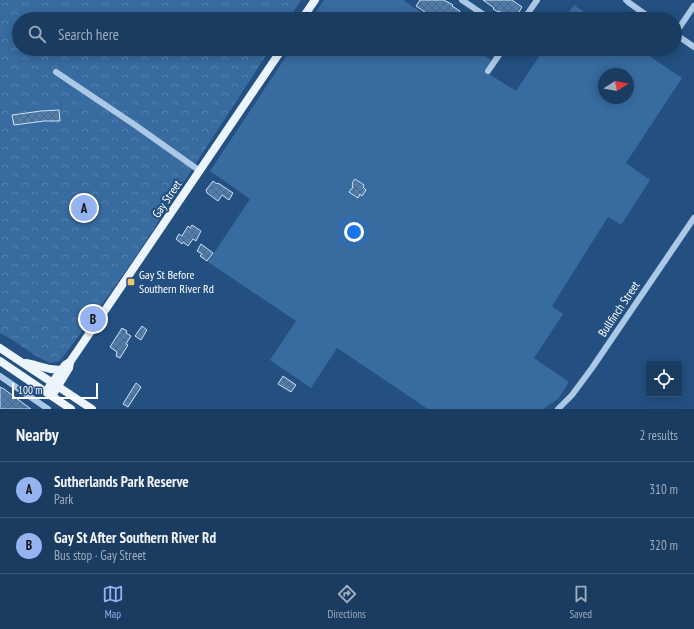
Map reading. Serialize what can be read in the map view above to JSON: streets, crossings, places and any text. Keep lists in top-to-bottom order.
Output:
{
  "streets": {
    "main road": ["Gay Street"],
    "street": ["Bullfinch Street"]
  },
  "places": {
    "transit": ["Gay St Before Southern River Rd"]
  },
  "scale_bar": "100 m",
  "north": "right",
  "page": {
    "search": "Search here",
    "pins": ["A", "B"],
    "scale": "100 m",
    "heading": ["Nearby", "2 results"],
    "list": [
      {
        "mark": "A",
        "name": "Sutherlands Park Reserve",
        "note": "Park",
        "value": "310 m"
      },
      {
        "mark": "B",
        "name": "Gay St After Southern River Rd",
        "note": "Bus stop · Gay Street",
        "value": "320 m"
      }
    ],
    "nav": ["Map", "Directions", "Saved"]
  }
}
